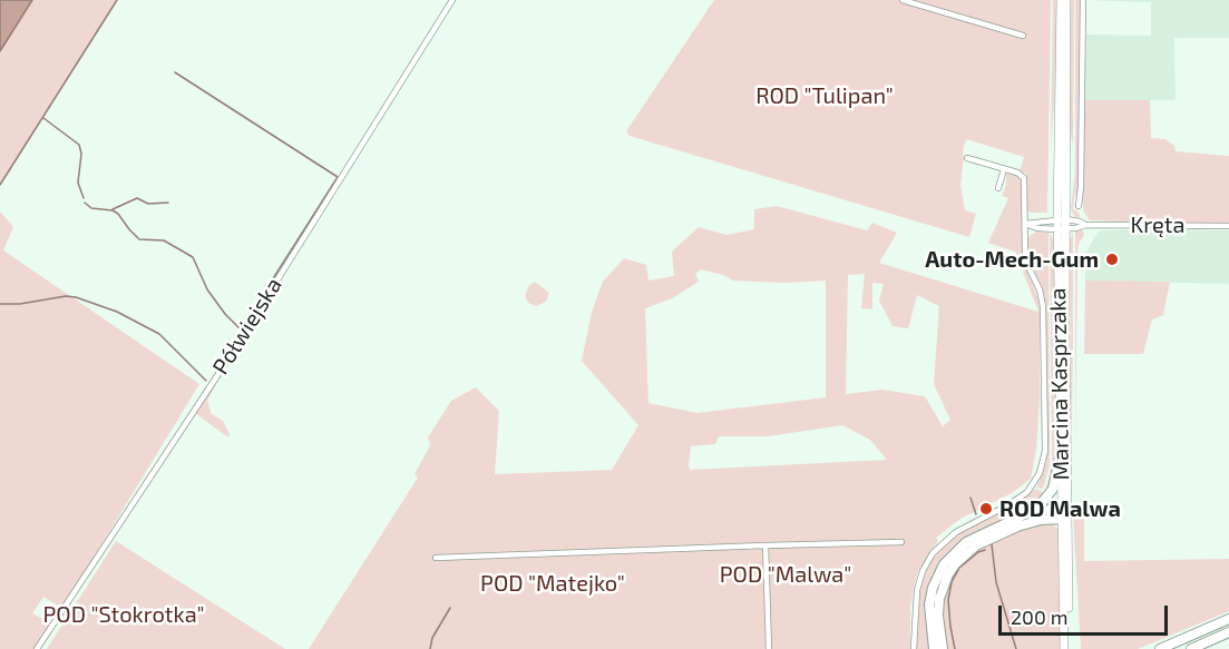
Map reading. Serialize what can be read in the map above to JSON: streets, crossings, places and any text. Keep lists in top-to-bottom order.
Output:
{
  "streets": {
    "main road": ["Marcina Kasprzaka"],
    "street": ["Kręta", "Półwiejska"]
  },
  "crossings": [
    ["Kręta", "Marcina Kasprzaka"]
  ],
  "parks": [
    "ROD \"Tulipan\"",
    "POD \"Malwa\"",
    "POD \"Matejko\"",
    "POD \"Stokrotka\""
  ],
  "places": ["Auto-Mech-Gum", "ROD Malwa"],
  "scale_bar": "200 m"
}
